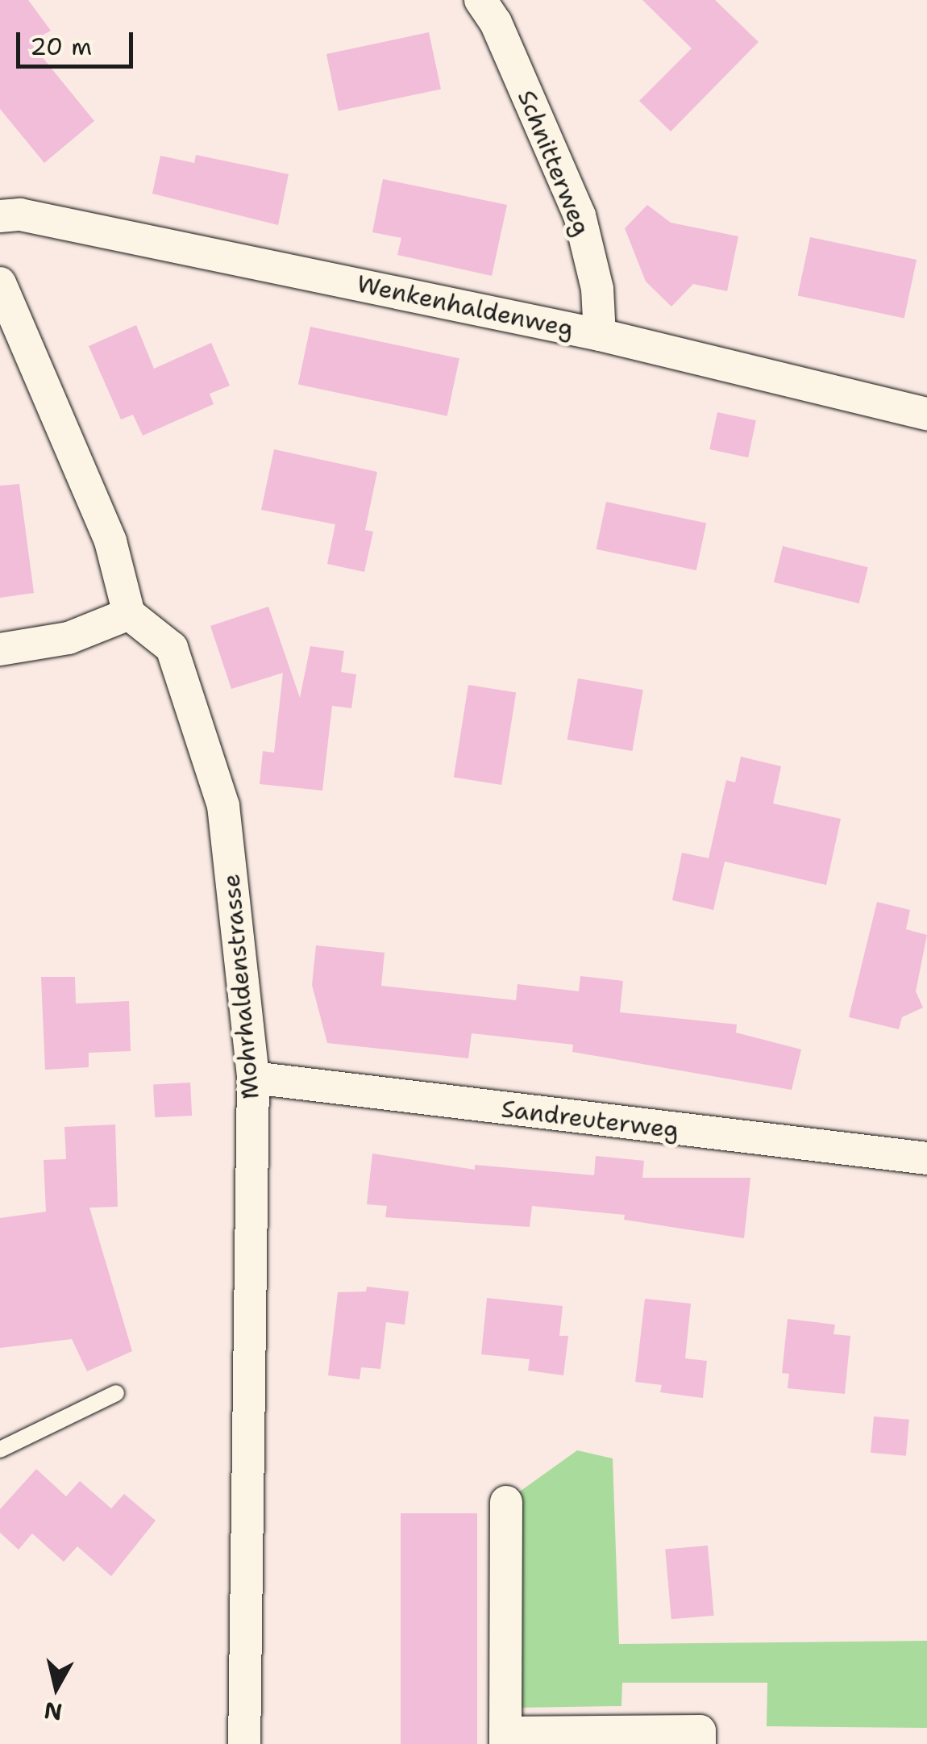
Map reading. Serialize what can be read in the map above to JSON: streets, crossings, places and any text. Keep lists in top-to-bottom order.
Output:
{
  "streets": {
    "street": [
      "Schnitterweg",
      "Wenkenhaldenweg",
      "Mohrhaldenstrasse",
      "Sandreuterweg"
    ]
  },
  "crossings": [
    ["Schnitterweg", "Wenkenhaldenweg"],
    ["Mohrhaldenstrasse", "Sandreuterweg"]
  ],
  "scale_bar": "20 m",
  "north": "bottom"
}
